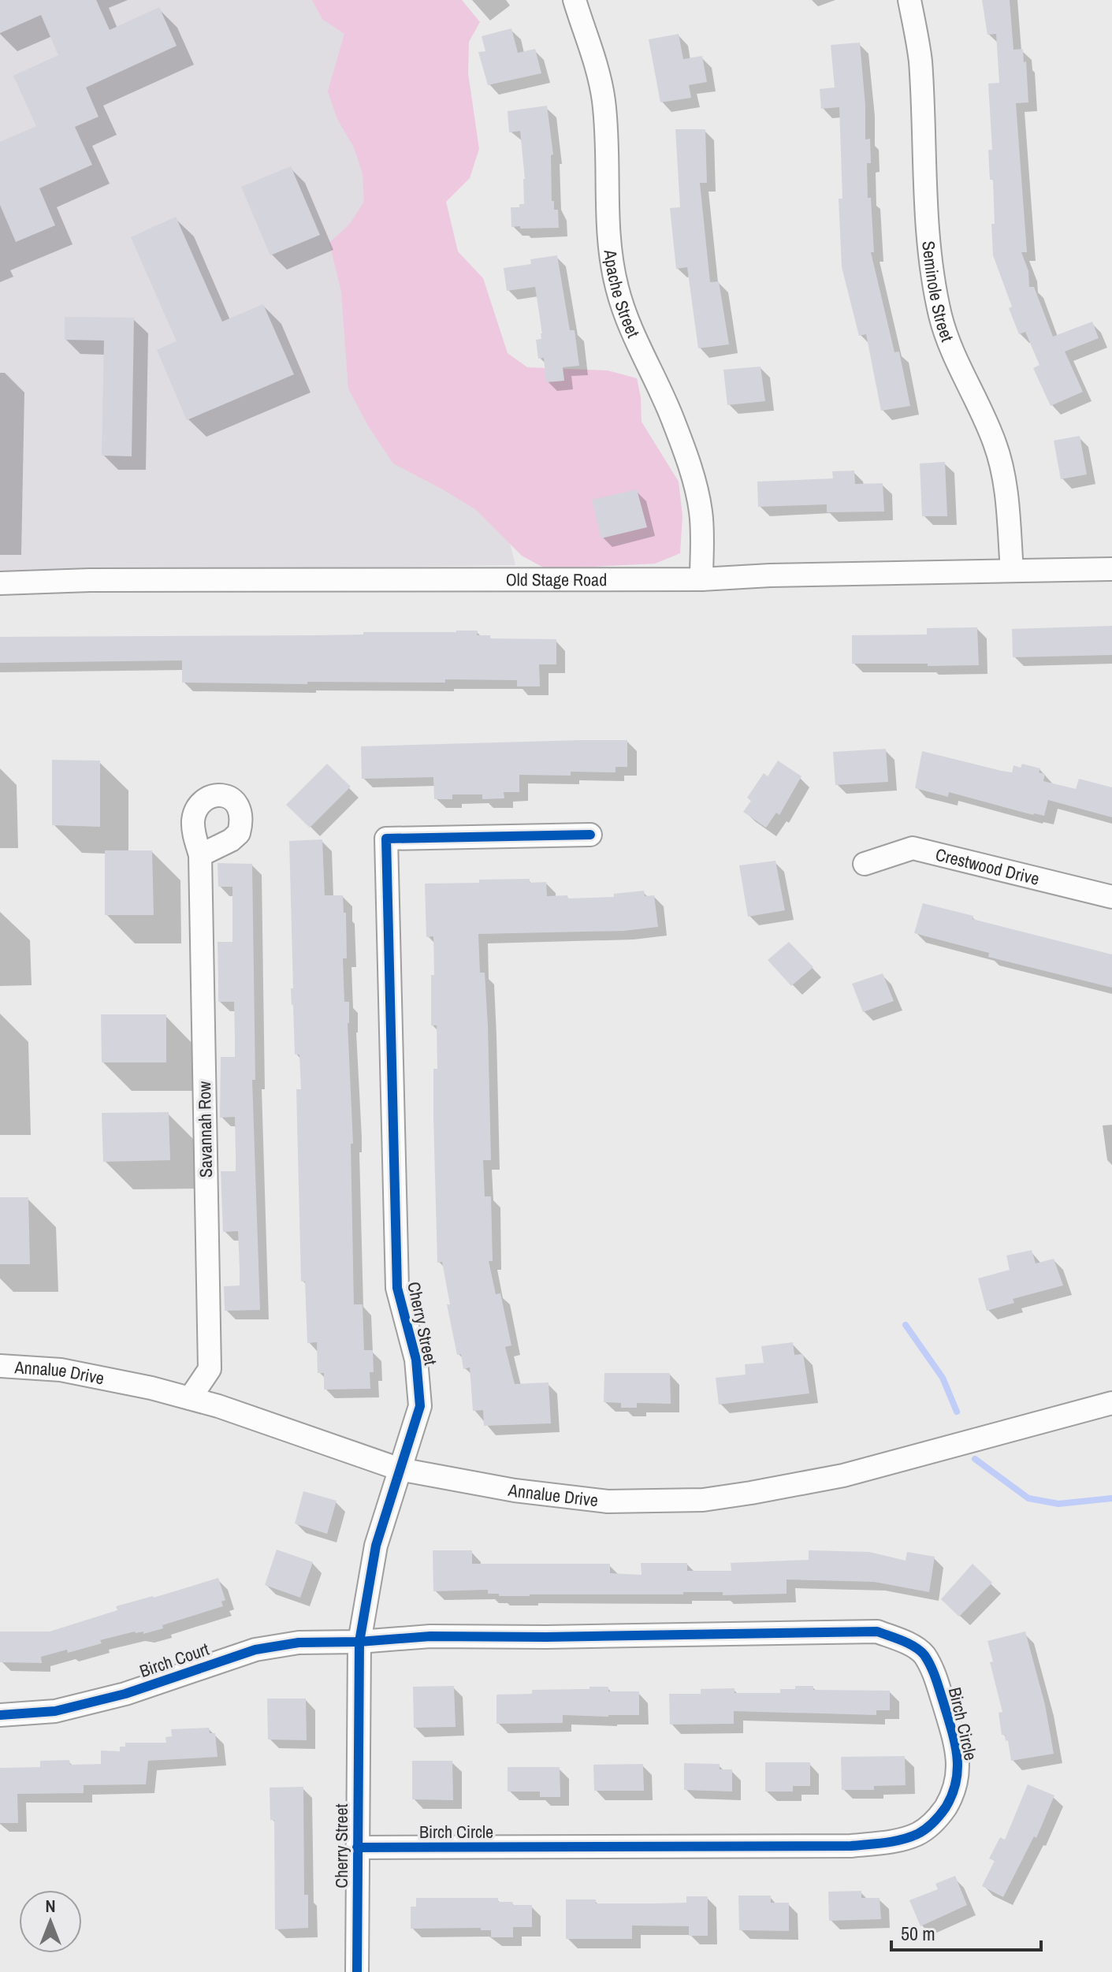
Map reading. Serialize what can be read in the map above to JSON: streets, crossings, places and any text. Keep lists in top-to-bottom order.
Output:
{
  "streets": {
    "street": [
      "Seminole Street",
      "Apache Street",
      "Old Stage Road",
      "Crestwood Drive",
      "Savannah Row",
      "Cherry Street",
      "Annalue Drive",
      "Birch Court",
      "Birch Circle"
    ]
  },
  "crossings": [
    ["Seminole Street", "Old Stage Road"],
    ["Apache Street", "Old Stage Road"],
    ["Savannah Row", "Annalue Drive"],
    ["Cherry Street", "Annalue Drive"],
    ["Cherry Street", "Birch Court"],
    ["Cherry Street", "Birch Circle"],
    ["Birch Court", "Birch Circle"]
  ],
  "scale_bar": "50 m",
  "north": "top"
}
